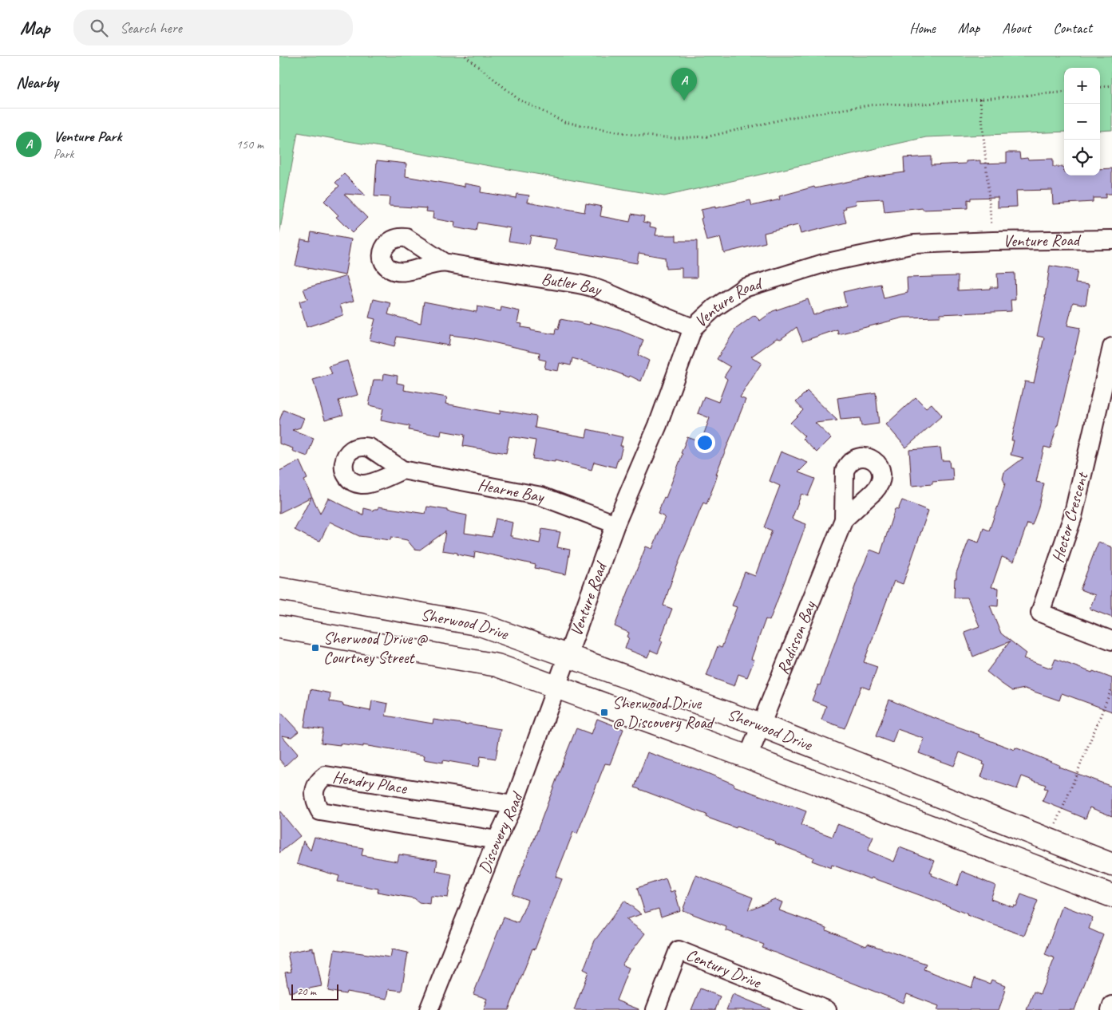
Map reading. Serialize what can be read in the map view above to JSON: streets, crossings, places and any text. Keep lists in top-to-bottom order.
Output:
{
  "streets": {
    "street": [
      "Venture Road",
      "Butler Bay",
      "Hearne Bay",
      "Hector Crescent",
      "Sherwood Drive",
      "Radisson Bay",
      "Hendry Place",
      "Discovery Road",
      "Century Drive"
    ]
  },
  "crossings": [
    ["Venture Road", "Butler Bay"],
    ["Venture Road", "Hearne Bay"],
    ["Venture Road", "Sherwood Drive"],
    ["Venture Road", "Discovery Road"],
    ["Sherwood Drive", "Radisson Bay"],
    ["Sherwood Drive", "Discovery Road"],
    ["Hendry Place", "Discovery Road"]
  ],
  "places": {
    "transit": ["Sherwood Drive @ Courtney Street", "Sherwood Drive @ Discovery Road"]
  },
  "scale_bar": "20 m",
  "page": {
    "header": "Map",
    "search": "Search here",
    "nav": [
      "Home",
      "Map",
      "About",
      "Contact"
    ],
    "heading": "Nearby",
    "map_buttons": ["+", "−"],
    "pins": "A",
    "list": [
      {
        "mark": "A",
        "name": "Venture Park",
        "note": "Park",
        "value": "150 m"
      }
    ],
    "scale": "20 m"
  }
}
